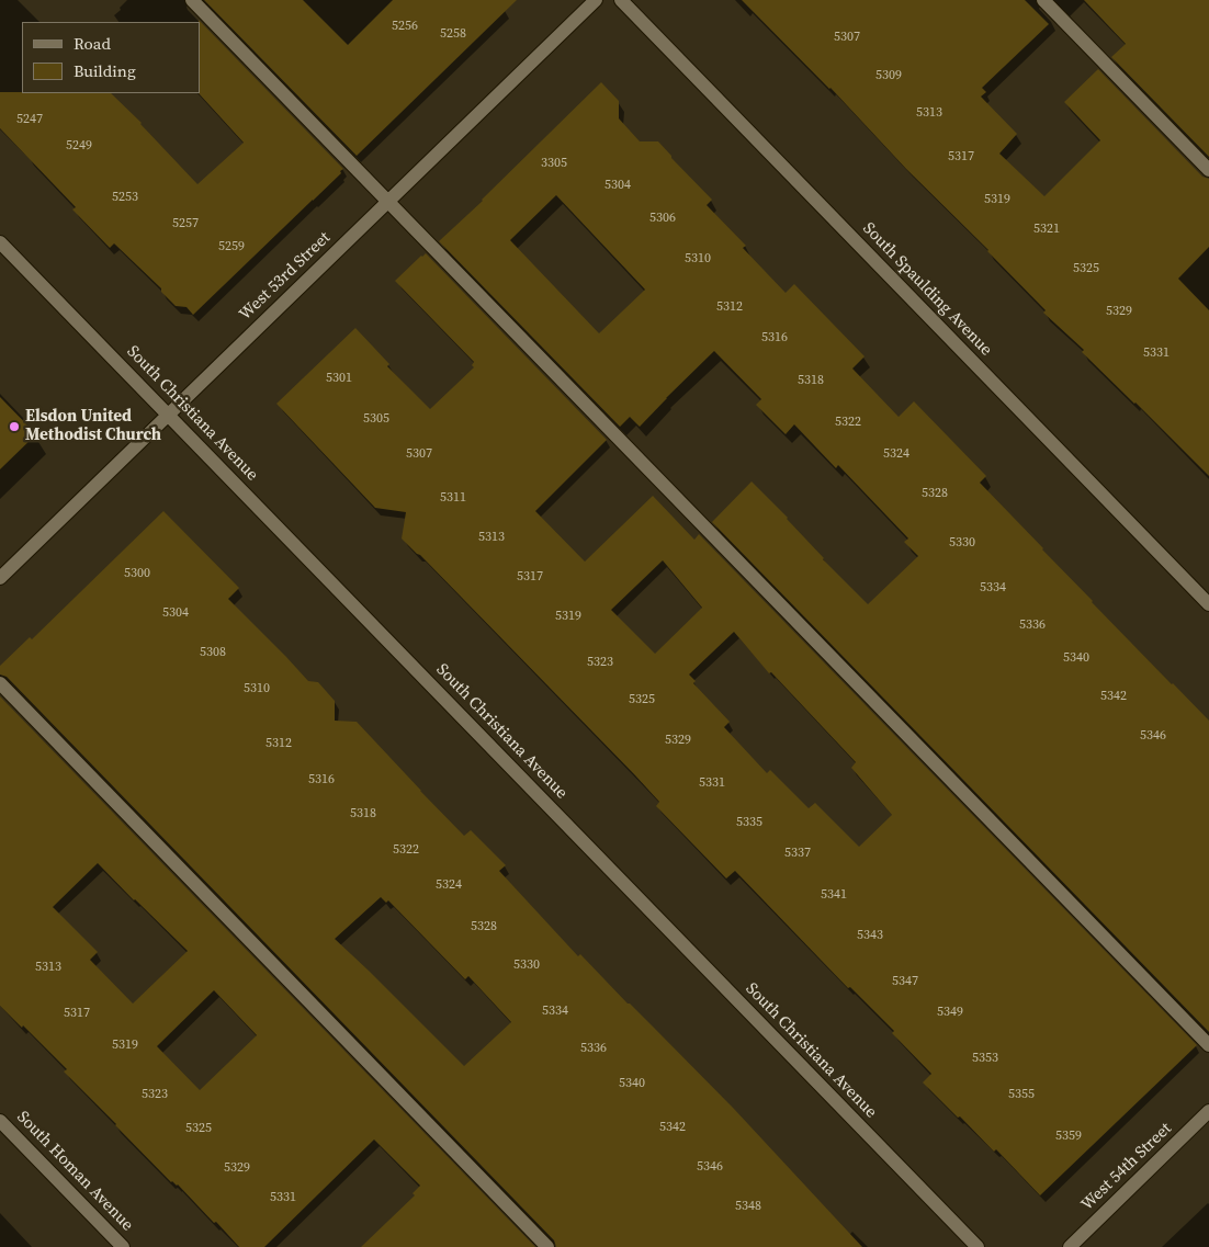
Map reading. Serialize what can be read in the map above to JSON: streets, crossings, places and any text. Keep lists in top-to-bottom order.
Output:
{
  "streets": {
    "street": [
      "West 53rd Street",
      "South Spaulding Avenue",
      "South Christiana Avenue",
      "West 54th Street",
      "South Homan Avenue"
    ]
  },
  "crossings": [
    ["West 53rd Street", "South Christiana Avenue"]
  ],
  "places": ["Elsdon United Methodist Church"],
  "house_numbers": [
    "5256",
    "5258",
    "5307",
    "5309",
    "5313",
    "5247",
    "5249",
    "5317",
    "3305",
    "5304",
    "5253",
    "5319",
    "5306",
    "5257",
    "5321",
    "5259",
    "5310",
    "5325",
    "5312",
    "5329",
    "5316",
    "5331",
    "5301",
    "5318",
    "5305",
    "5322",
    "5307",
    "5324",
    "5328",
    "5311",
    "5313",
    "5330",
    "5300",
    "5317",
    "5334",
    "5304",
    "5319",
    "5336",
    "5308",
    "5340",
    "5323",
    "5310",
    "5342",
    "5325",
    "5346",
    "5329",
    "5312",
    "5316",
    "5331",
    "5318",
    "5335",
    "5322",
    "5337",
    "5324",
    "5341",
    "5328",
    "5343",
    "5330",
    "5313",
    "5347",
    "5334",
    "5349",
    "5317",
    "5319",
    "5336",
    "5353",
    "5340",
    "5323",
    "5355",
    "5342",
    "5325",
    "5359",
    "5346",
    "5329",
    "5331",
    "5348"
  ],
  "legend": ["Road", "Building"]
}
